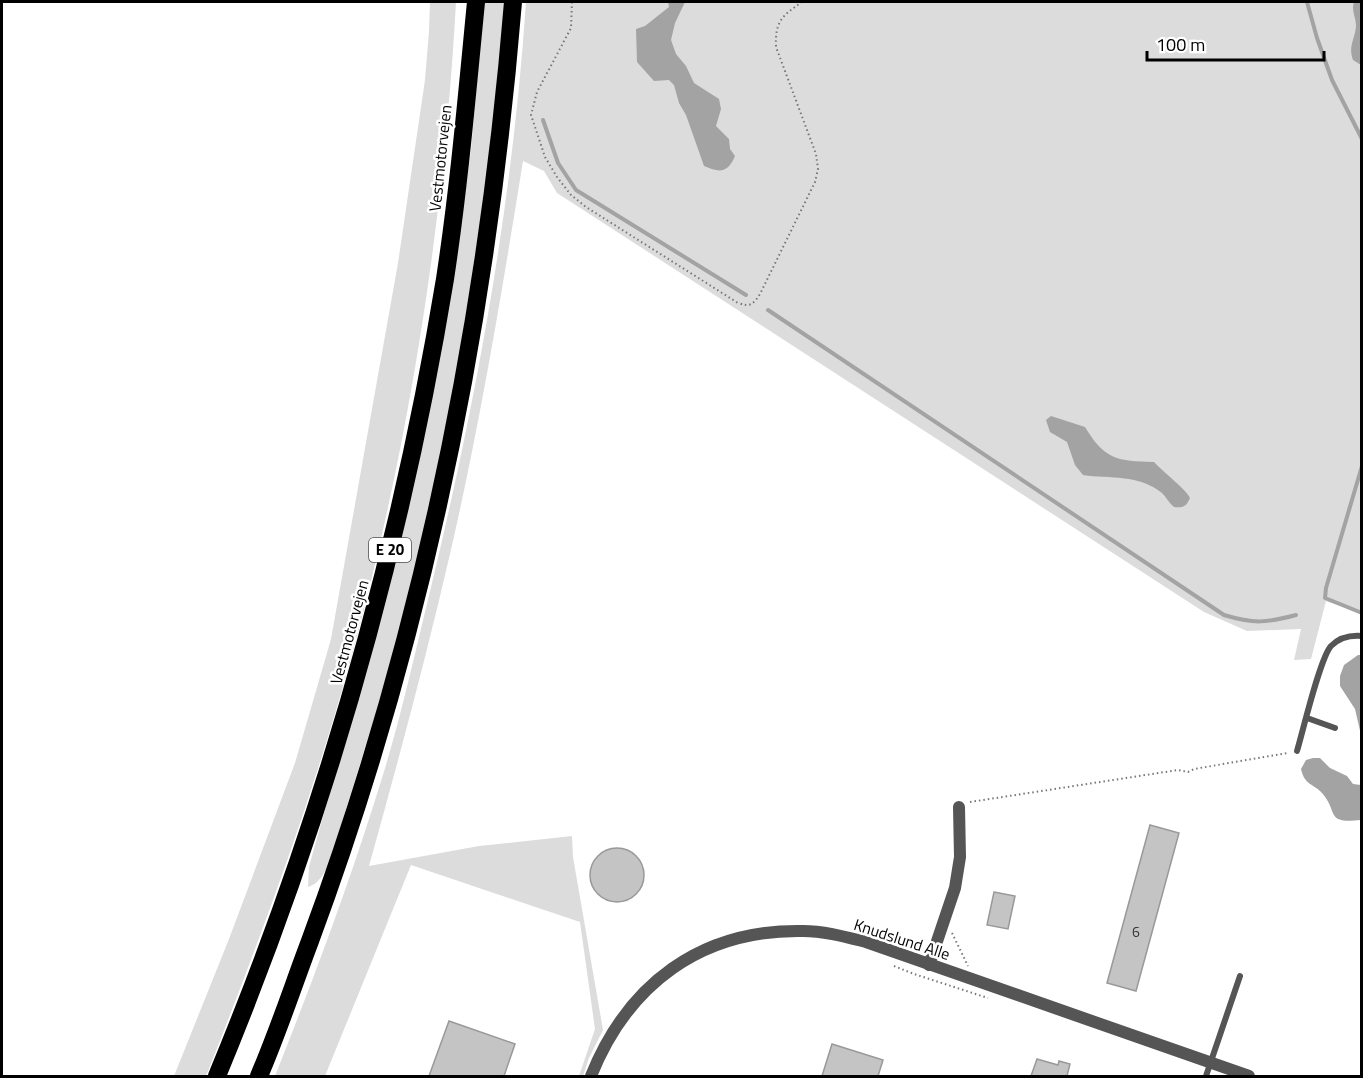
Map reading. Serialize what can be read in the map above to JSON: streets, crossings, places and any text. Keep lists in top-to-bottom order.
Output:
{
  "streets": {
    "highway": ["Vestmotorvejen", "E 20"],
    "street": ["Knudslund Alle"]
  },
  "crossings": [
    ["Vestmotorvejen", "E 20"]
  ],
  "house_numbers": ["6"],
  "scale_bar": "100 m"
}
